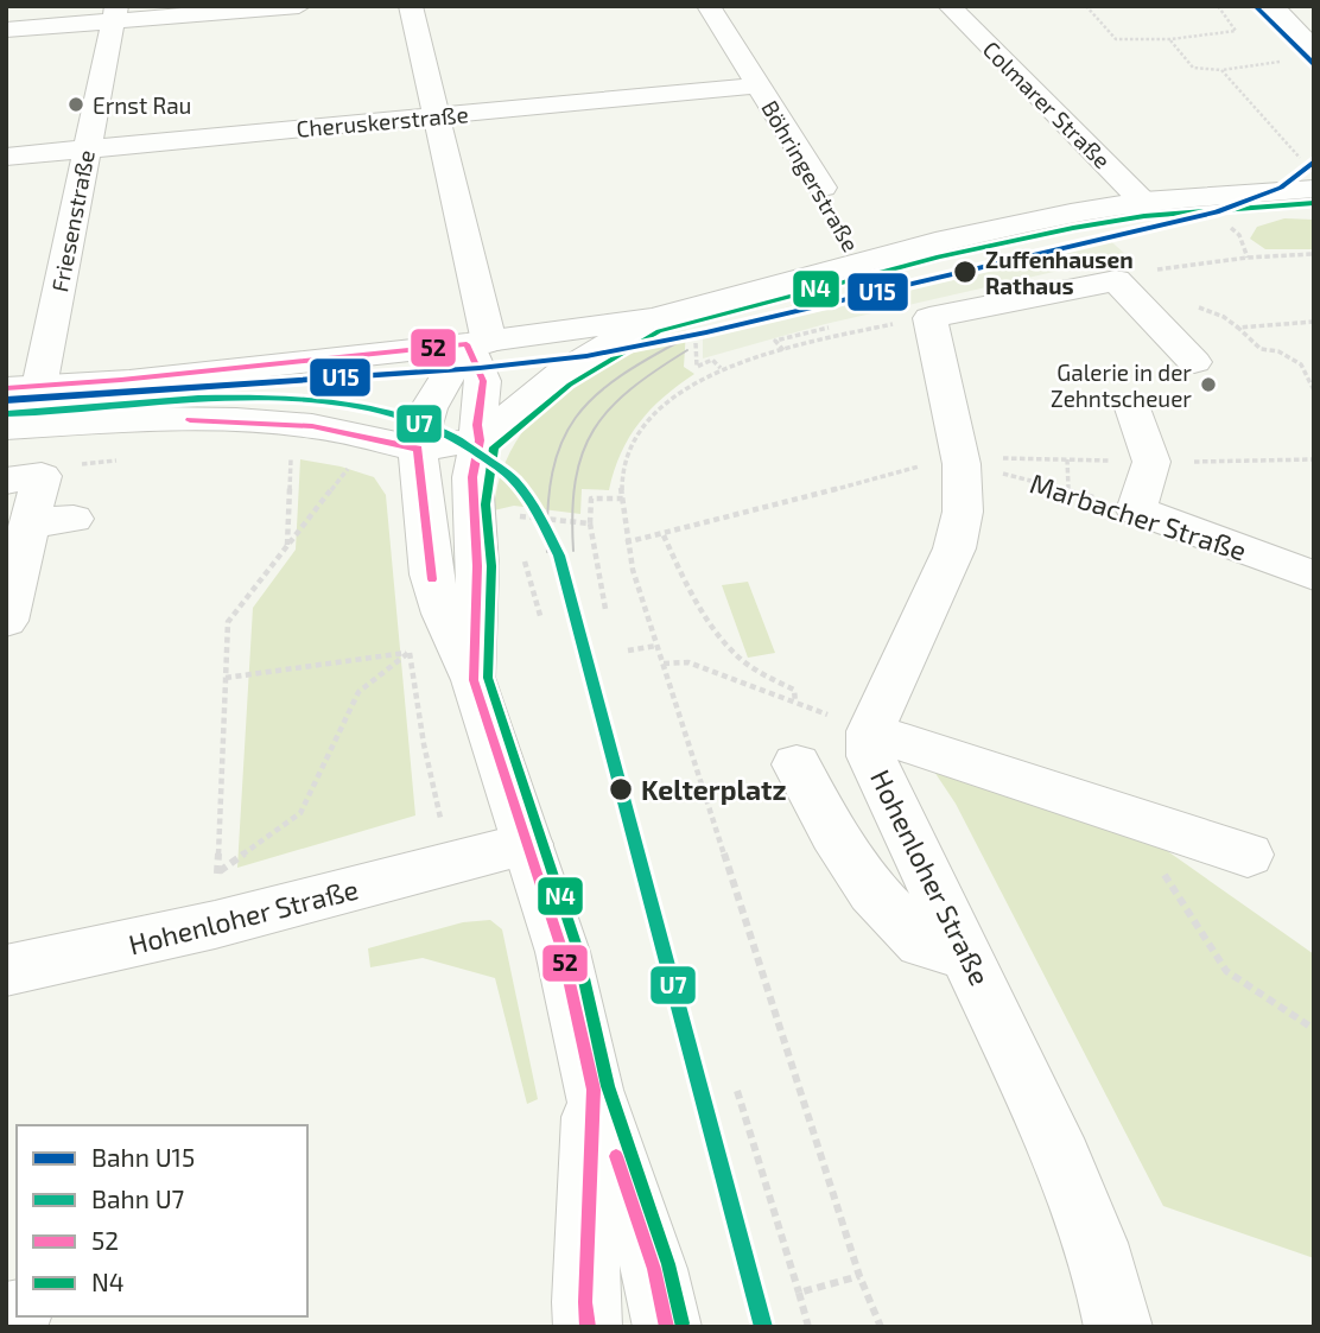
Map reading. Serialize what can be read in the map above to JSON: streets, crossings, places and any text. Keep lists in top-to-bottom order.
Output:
{
  "streets": {
    "street": [
      "Colmarer Straße",
      "Cheruskerstraße",
      "Böhringerstraße",
      "Friesenstraße",
      "Marbacher Straße",
      "Hohenloher Straße"
    ]
  },
  "crossings": [
    ["Cheruskerstraße", "Böhringerstraße"],
    ["Cheruskerstraße", "Friesenstraße"],
    ["Marbacher Straße", "Hohenloher Straße"]
  ],
  "places": [
    "Ernst Rau",
    "Zuffenhausen Rathaus",
    "Galerie in der Zehntscheuer",
    "Kelterplatz"
  ],
  "lines": [
    "rail line U15",
    "transit line N4",
    "transit line 52",
    "rail line U7"
  ],
  "legend": [
    "Bahn U15",
    "Bahn U7",
    "52",
    "N4"
  ]
}
